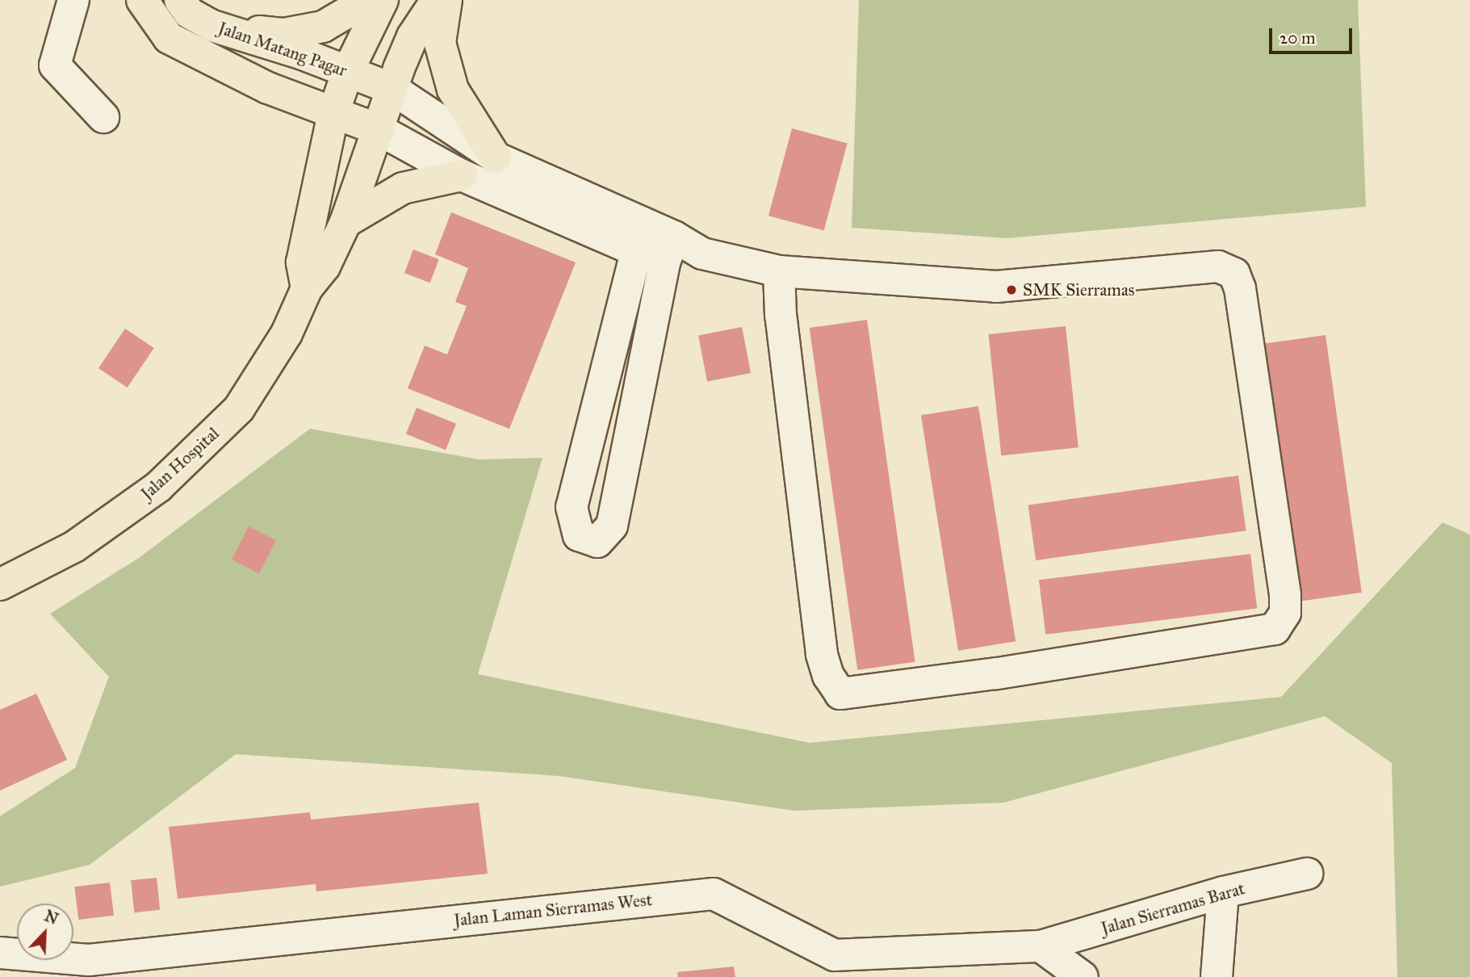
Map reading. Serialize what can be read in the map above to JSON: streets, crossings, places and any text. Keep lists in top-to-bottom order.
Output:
{
  "streets": {
    "main road": ["Jalan Matang Pagar", "Jalan Hospital"],
    "street": ["Jalan Sierramas Barat", "Jalan Laman Sierramas West"]
  },
  "crossings": [
    ["Jalan Matang Pagar", "Jalan Hospital"],
    ["Jalan Sierramas Barat", "Jalan Laman Sierramas West"]
  ],
  "places": ["SMK Sierramas"],
  "scale_bar": "20 m",
  "north": "top right"
}
